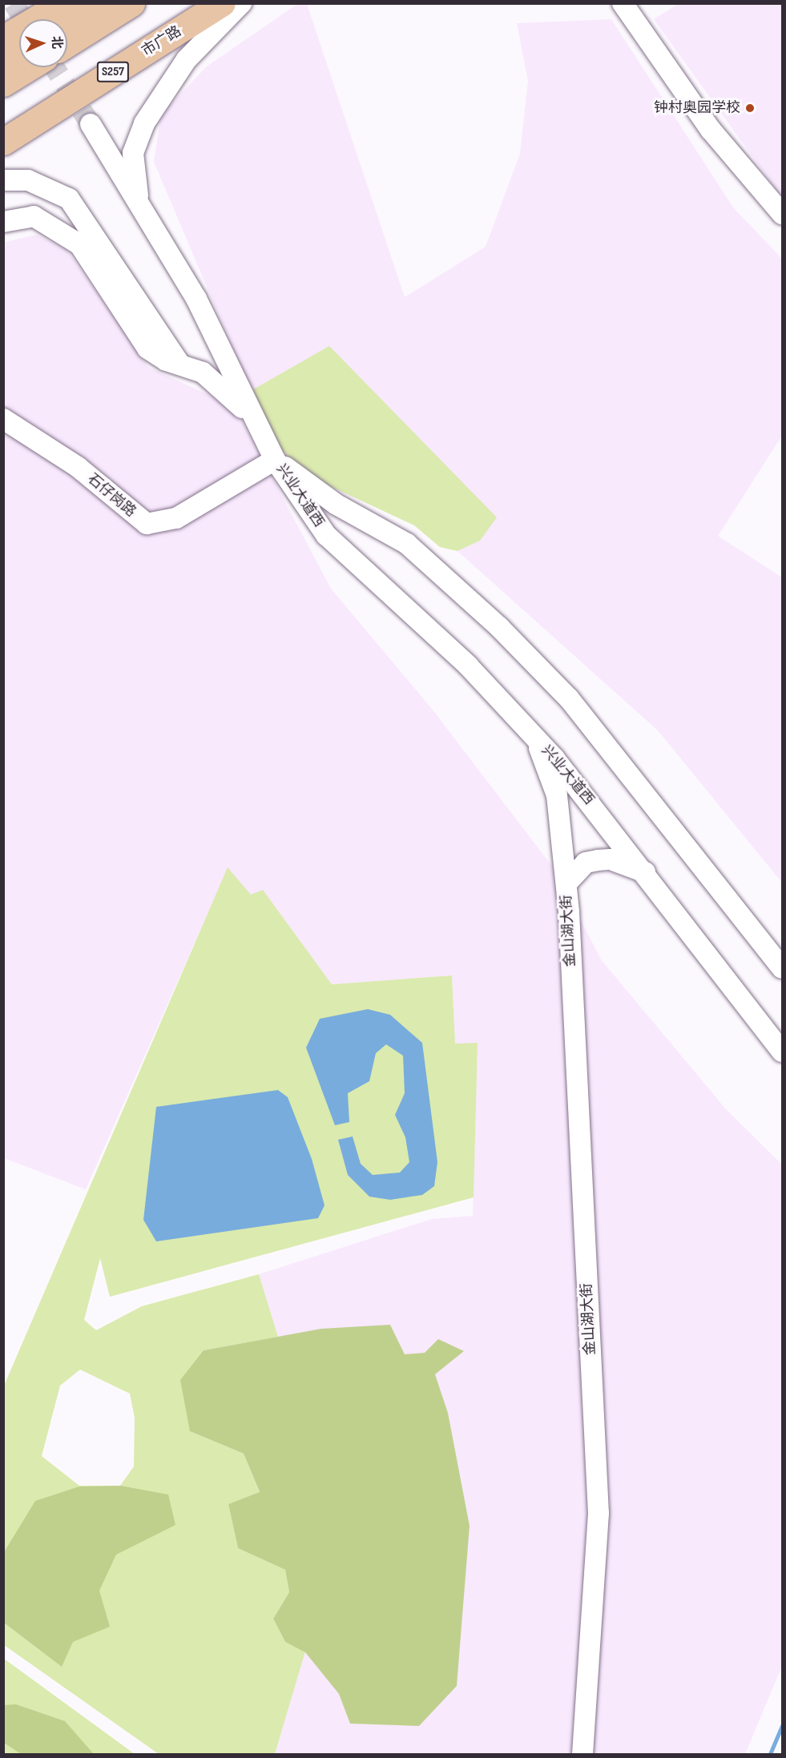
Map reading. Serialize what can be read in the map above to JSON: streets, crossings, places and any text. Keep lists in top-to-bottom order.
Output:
{
  "streets": {
    "main road": ["市广路", "S257"],
    "street": ["石仔岗路", "兴业大道西", "金山湖大街"]
  },
  "crossings": [
    ["石仔岗路", "兴业大道西"],
    ["兴业大道西", "金山湖大街"]
  ],
  "places": ["钟村奥园学校"],
  "north": "right"
}
